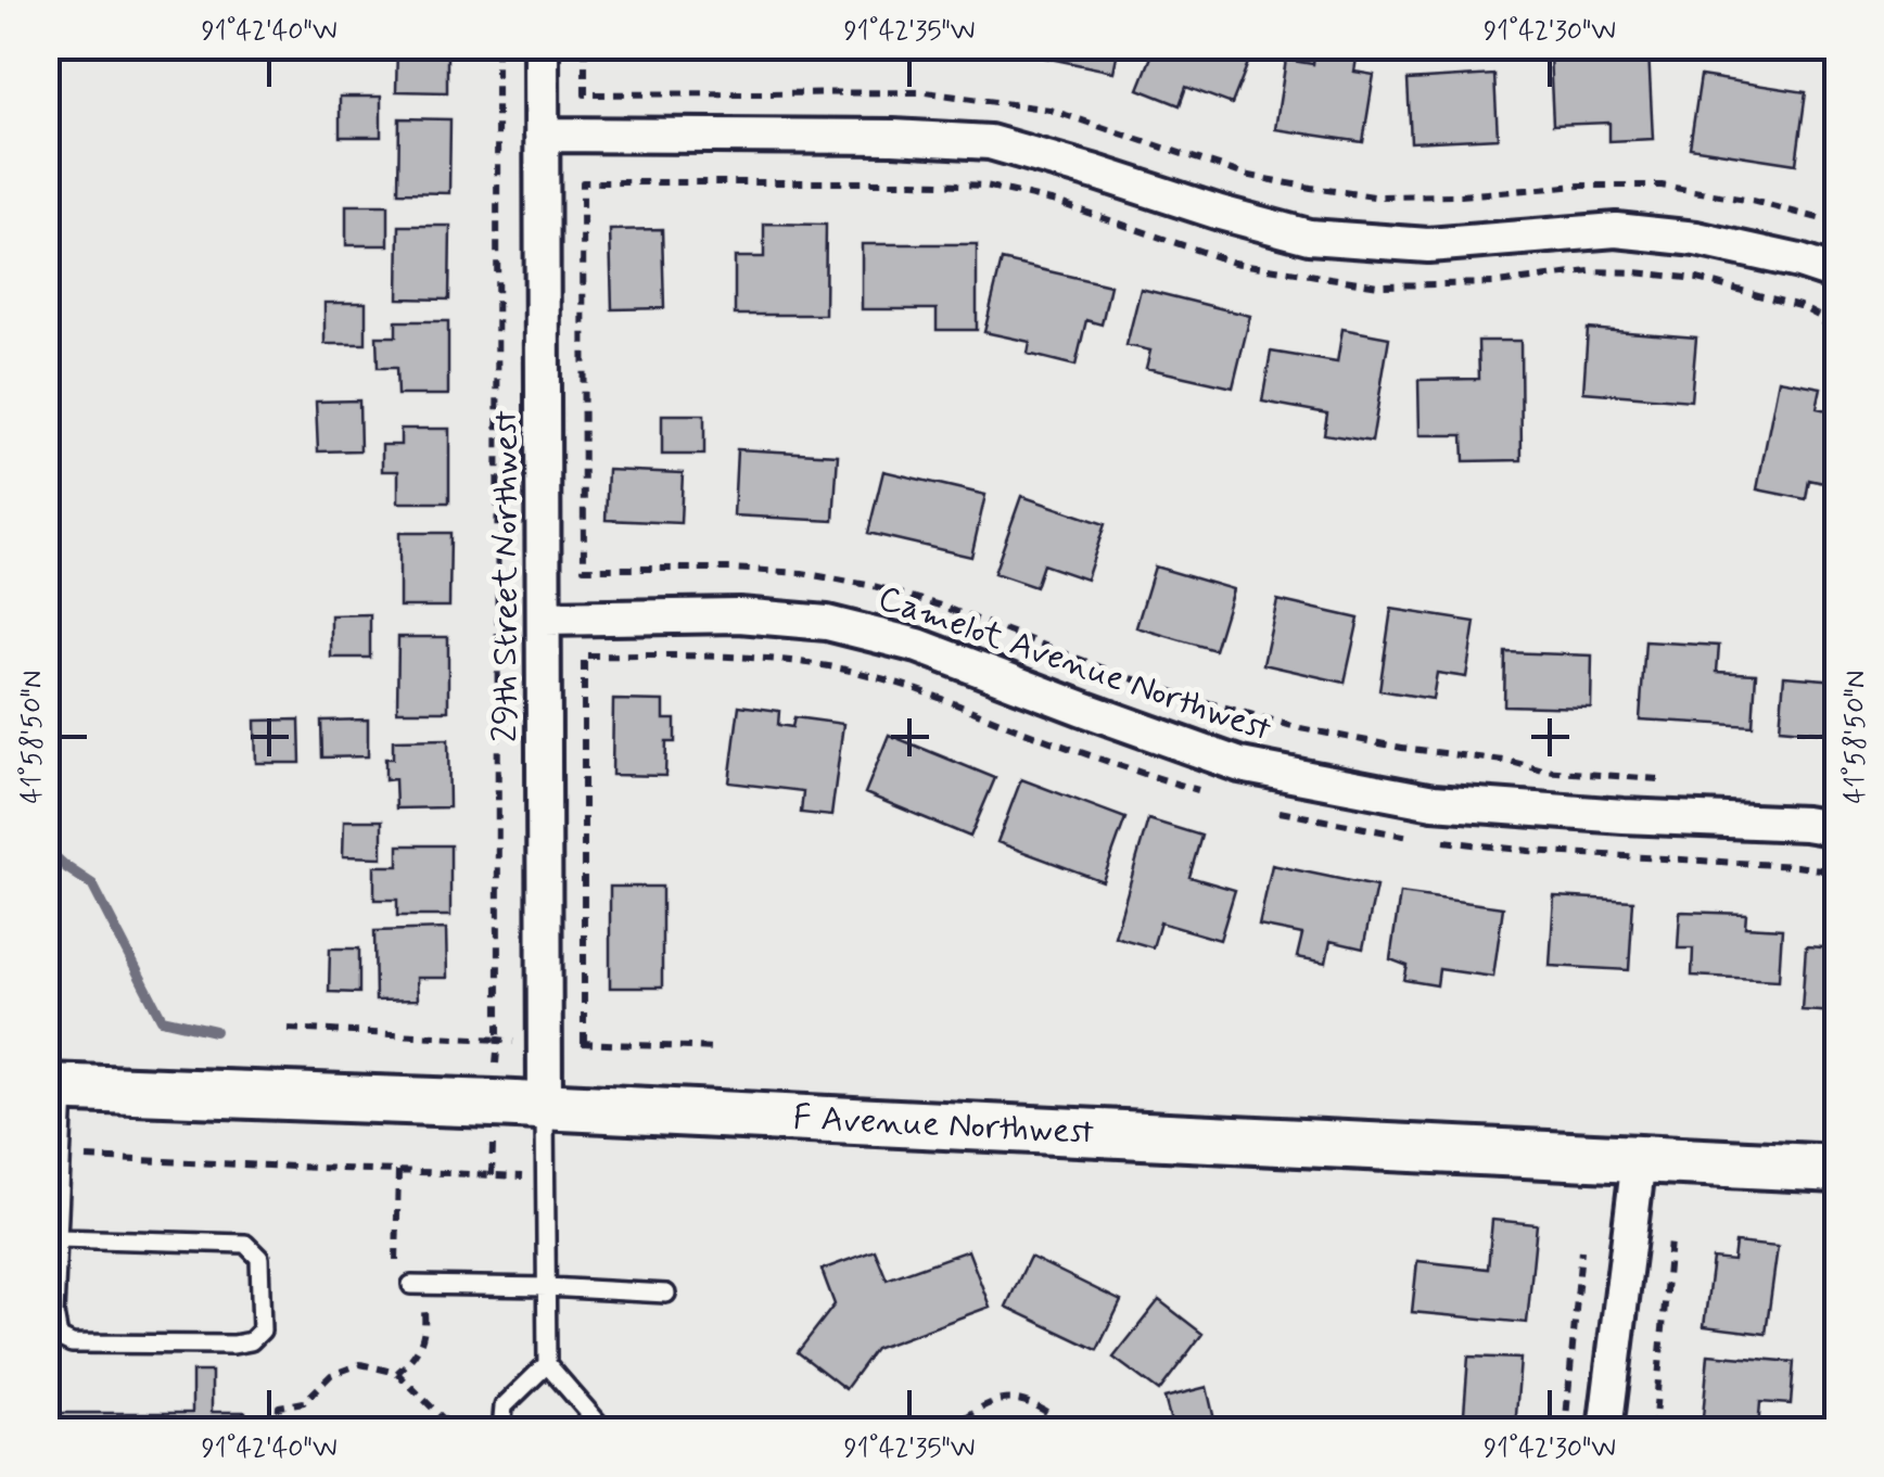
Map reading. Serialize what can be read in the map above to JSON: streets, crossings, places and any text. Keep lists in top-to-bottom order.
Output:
{
  "streets": {
    "main road": ["F Avenue Northwest"],
    "street": ["29th Street Northwest", "Camelot Avenue Northwest"]
  },
  "crossings": [
    ["29th Street Northwest", "Camelot Avenue Northwest"],
    ["29th Street Northwest", "F Avenue Northwest"]
  ],
  "coordinates": [
    "91°42'40\"W",
    "91°42'35\"W",
    "91°42'30\"W",
    "41°58'50\"N"
  ]
}
